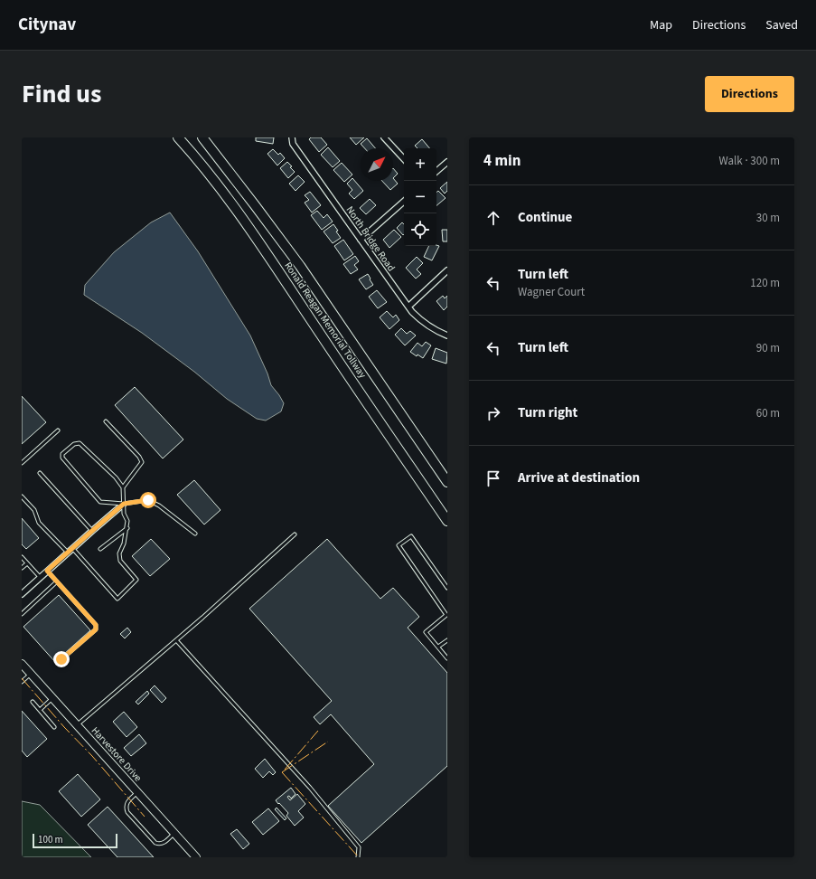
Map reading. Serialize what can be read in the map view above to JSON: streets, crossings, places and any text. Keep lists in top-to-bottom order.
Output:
{
  "streets": {
    "highway": ["Ronald Reagan Memorial Tollway"],
    "street": ["North Bridge Road", "Harvestore Drive"]
  },
  "scale_bar": "100 m",
  "north": "top right",
  "page": {
    "header": "Citynav",
    "nav": ["Map", "Directions", "Saved"],
    "title": "Find us",
    "buttons": "Directions",
    "heading": ["4 min", "Walk · 300 m"],
    "map_buttons": ["+", "−"],
    "list": [
      ["Continue", "30 m"],
      ["Turn left", "Wagner Court", "120 m"],
      ["Turn left", "90 m"],
      ["Turn right", "60 m"],
      "Arrive at destination"
    ],
    "scale": "100 m"
  }
}
